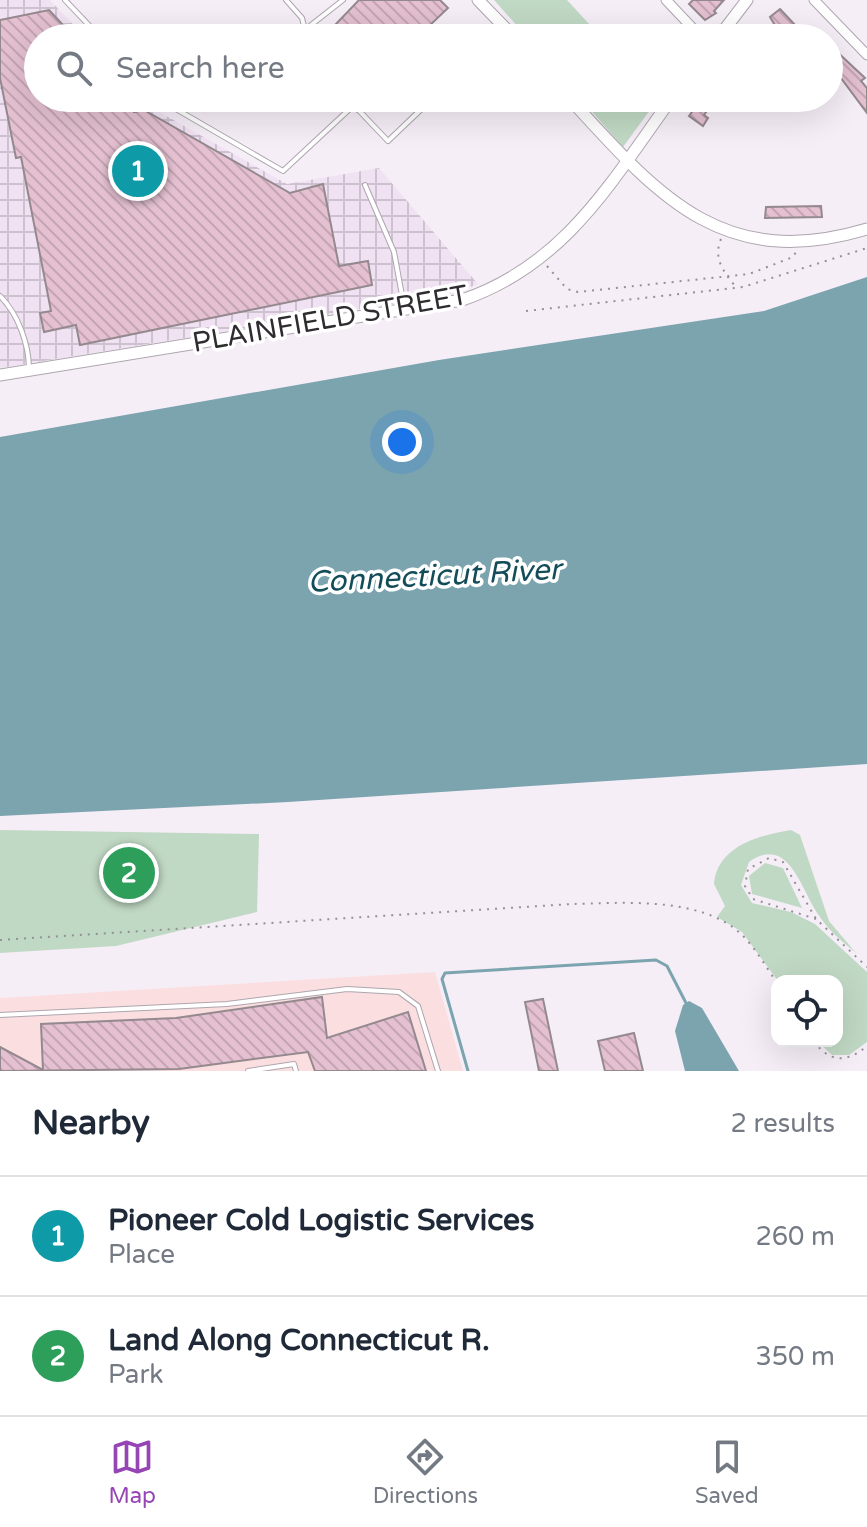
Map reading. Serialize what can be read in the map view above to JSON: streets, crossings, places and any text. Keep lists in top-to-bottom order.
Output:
{
  "streets": {
    "street": ["PLAINFIELD STREET"]
  },
  "water": ["Connecticut River"],
  "page": {
    "search": "Search here",
    "pins": ["1", "2"],
    "heading": ["Nearby", "2 results"],
    "list": [
      {
        "mark": "1",
        "name": "Pioneer Cold Logistic Services",
        "note": "Place",
        "value": "260 m"
      },
      {
        "mark": "2",
        "name": "Land Along Connecticut R.",
        "note": "Park",
        "value": "350 m"
      }
    ],
    "nav": ["Map", "Directions", "Saved"]
  }
}
